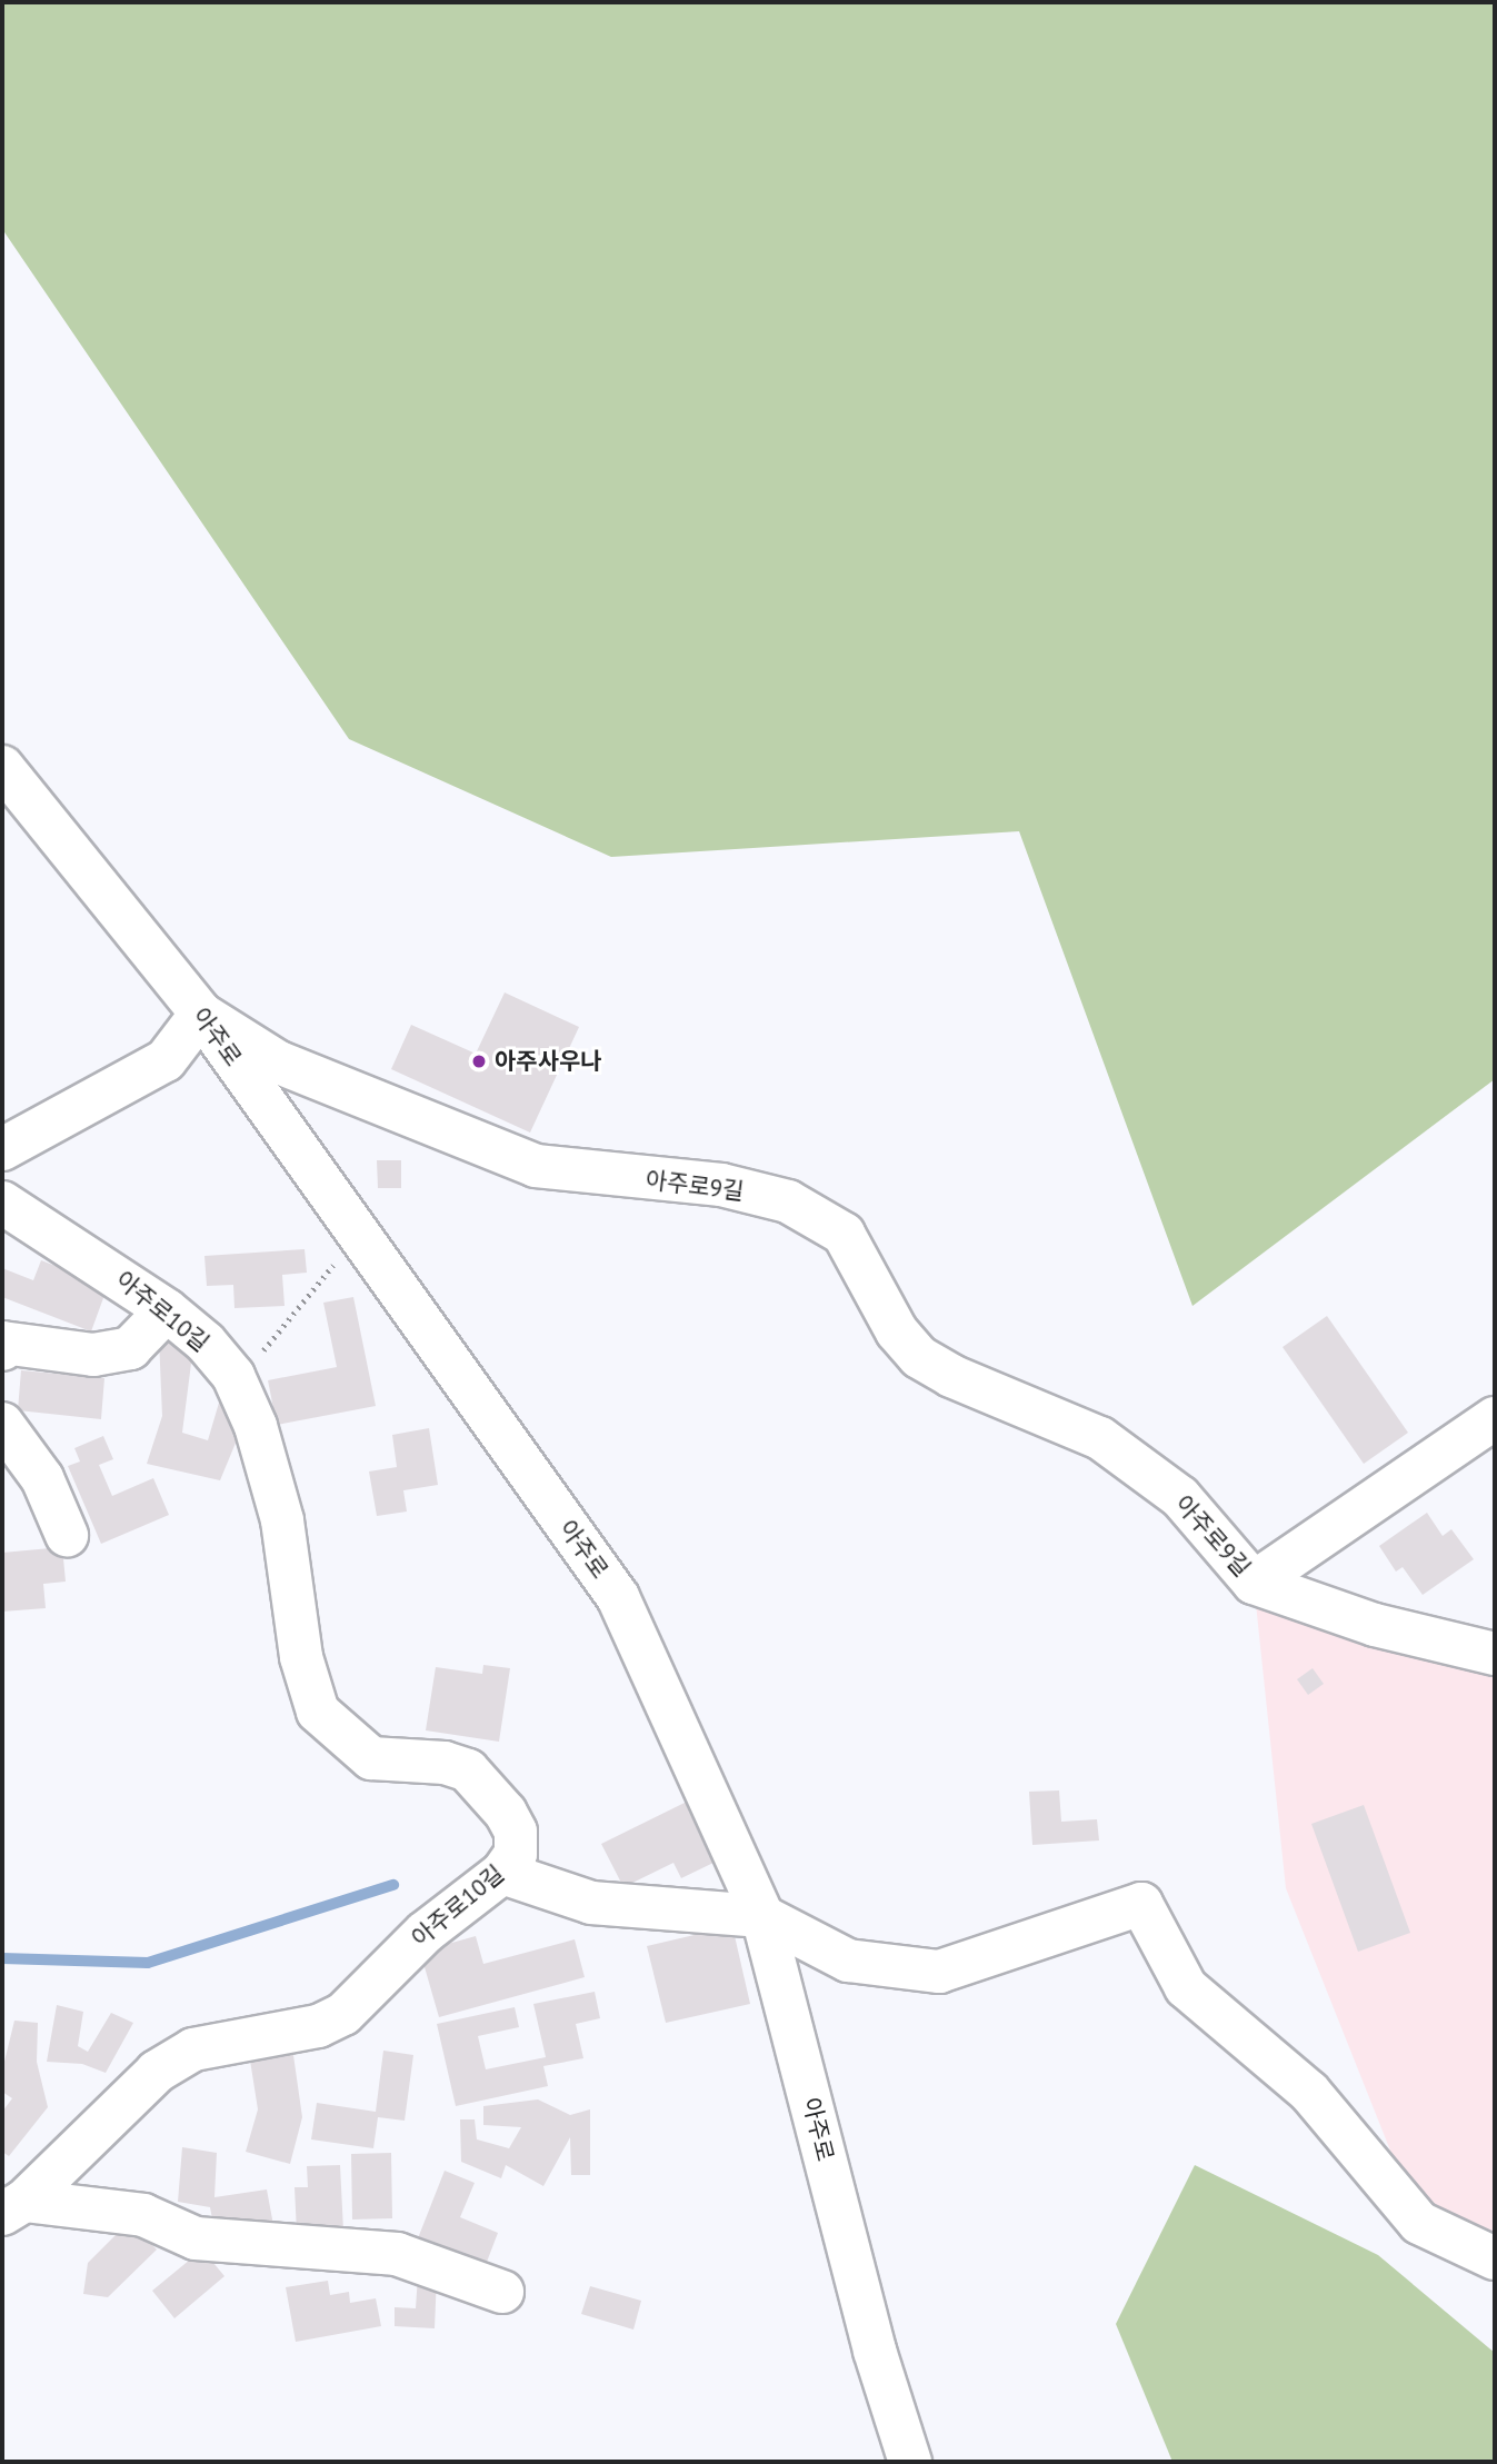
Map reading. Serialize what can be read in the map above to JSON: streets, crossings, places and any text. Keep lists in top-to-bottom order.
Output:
{
  "streets": {
    "street": ["아주로", "아주로9길", "아주로10길"]
  },
  "crossings": [
    ["아주로", "아주로9길"]
  ],
  "places": ["아주사우나"]
}
